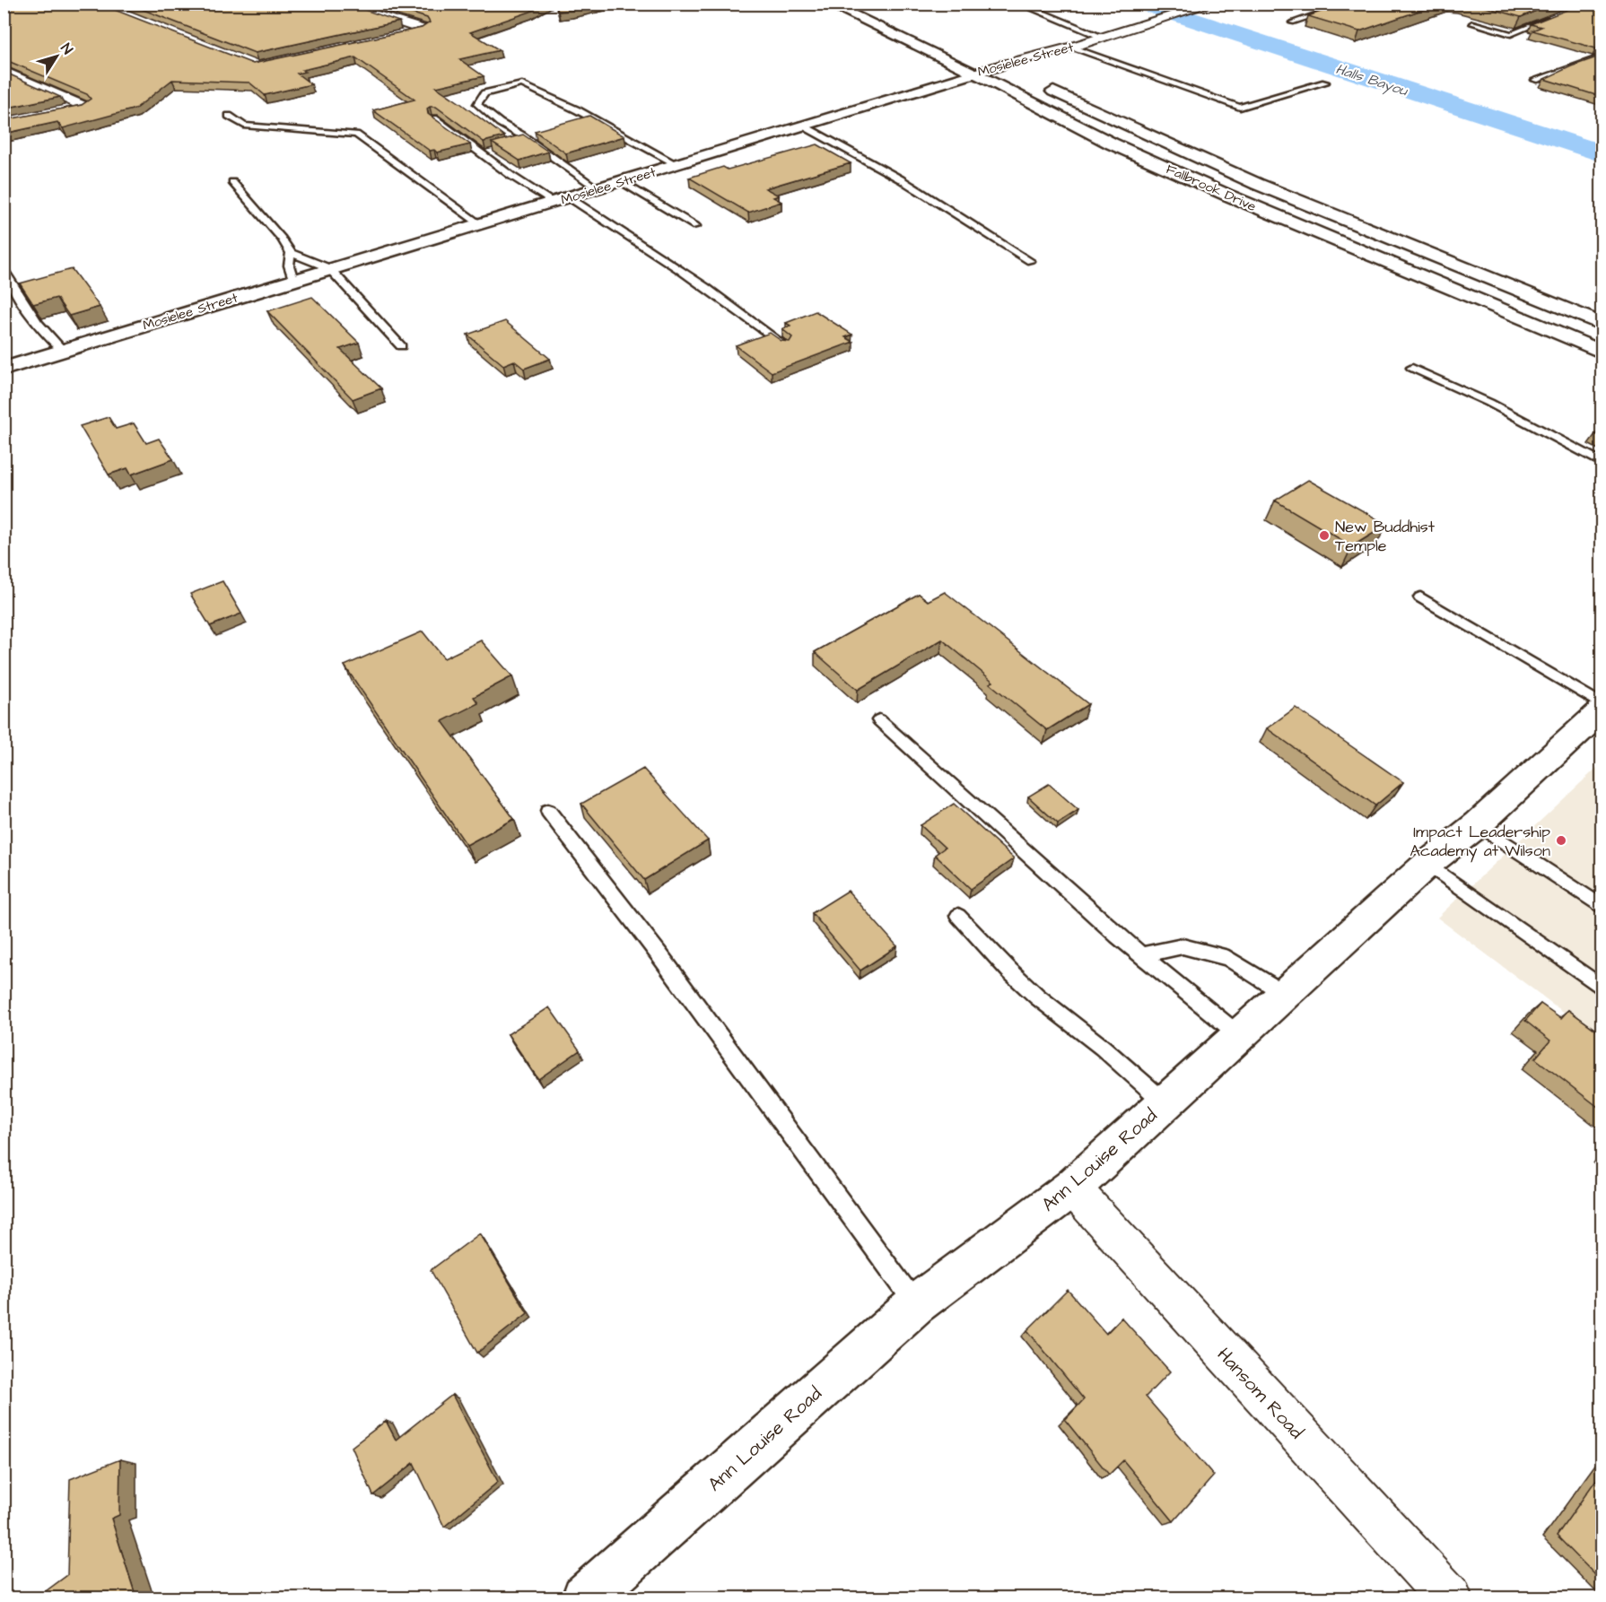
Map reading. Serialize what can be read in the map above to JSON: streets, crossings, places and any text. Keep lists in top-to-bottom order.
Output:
{
  "streets": {
    "main road": ["Mosielee Street", "Fallbrook Drive", "Ann Louise Road"],
    "street": ["Hansom Road"]
  },
  "crossings": [
    ["Mosielee Street", "Fallbrook Drive"],
    ["Ann Louise Road", "Hansom Road"]
  ],
  "water": ["Halls Bayou"],
  "places": ["New Buddhist Temple", "Impact Leadership Academy at Wilson"],
  "north": "top right"
}
